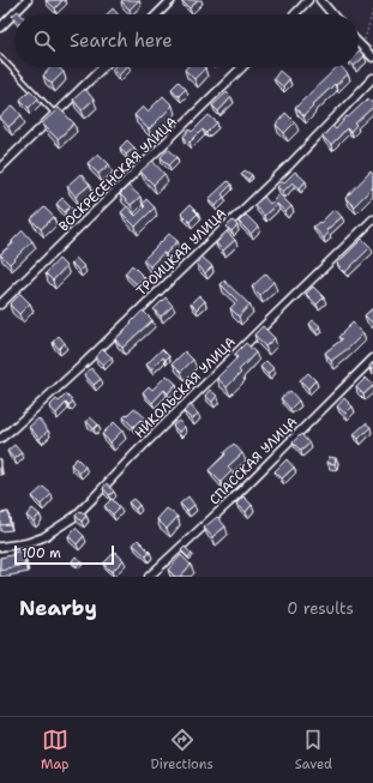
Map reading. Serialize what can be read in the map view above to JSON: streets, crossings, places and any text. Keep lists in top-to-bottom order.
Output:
{
  "streets": {
    "street": [
      "ВОСКРЕСЕНСКАЯ УЛИЦА",
      "ТРОИЦКАЯ УЛИЦА",
      "НИКОЛЬСКАЯ УЛИЦА",
      "СПАССКАЯ УЛИЦА"
    ]
  },
  "scale_bar": "100 m",
  "page": {
    "search": "Search here",
    "scale": "100 m",
    "heading": ["Nearby", "0 results"],
    "nav": ["Map", "Directions", "Saved"]
  }
}
